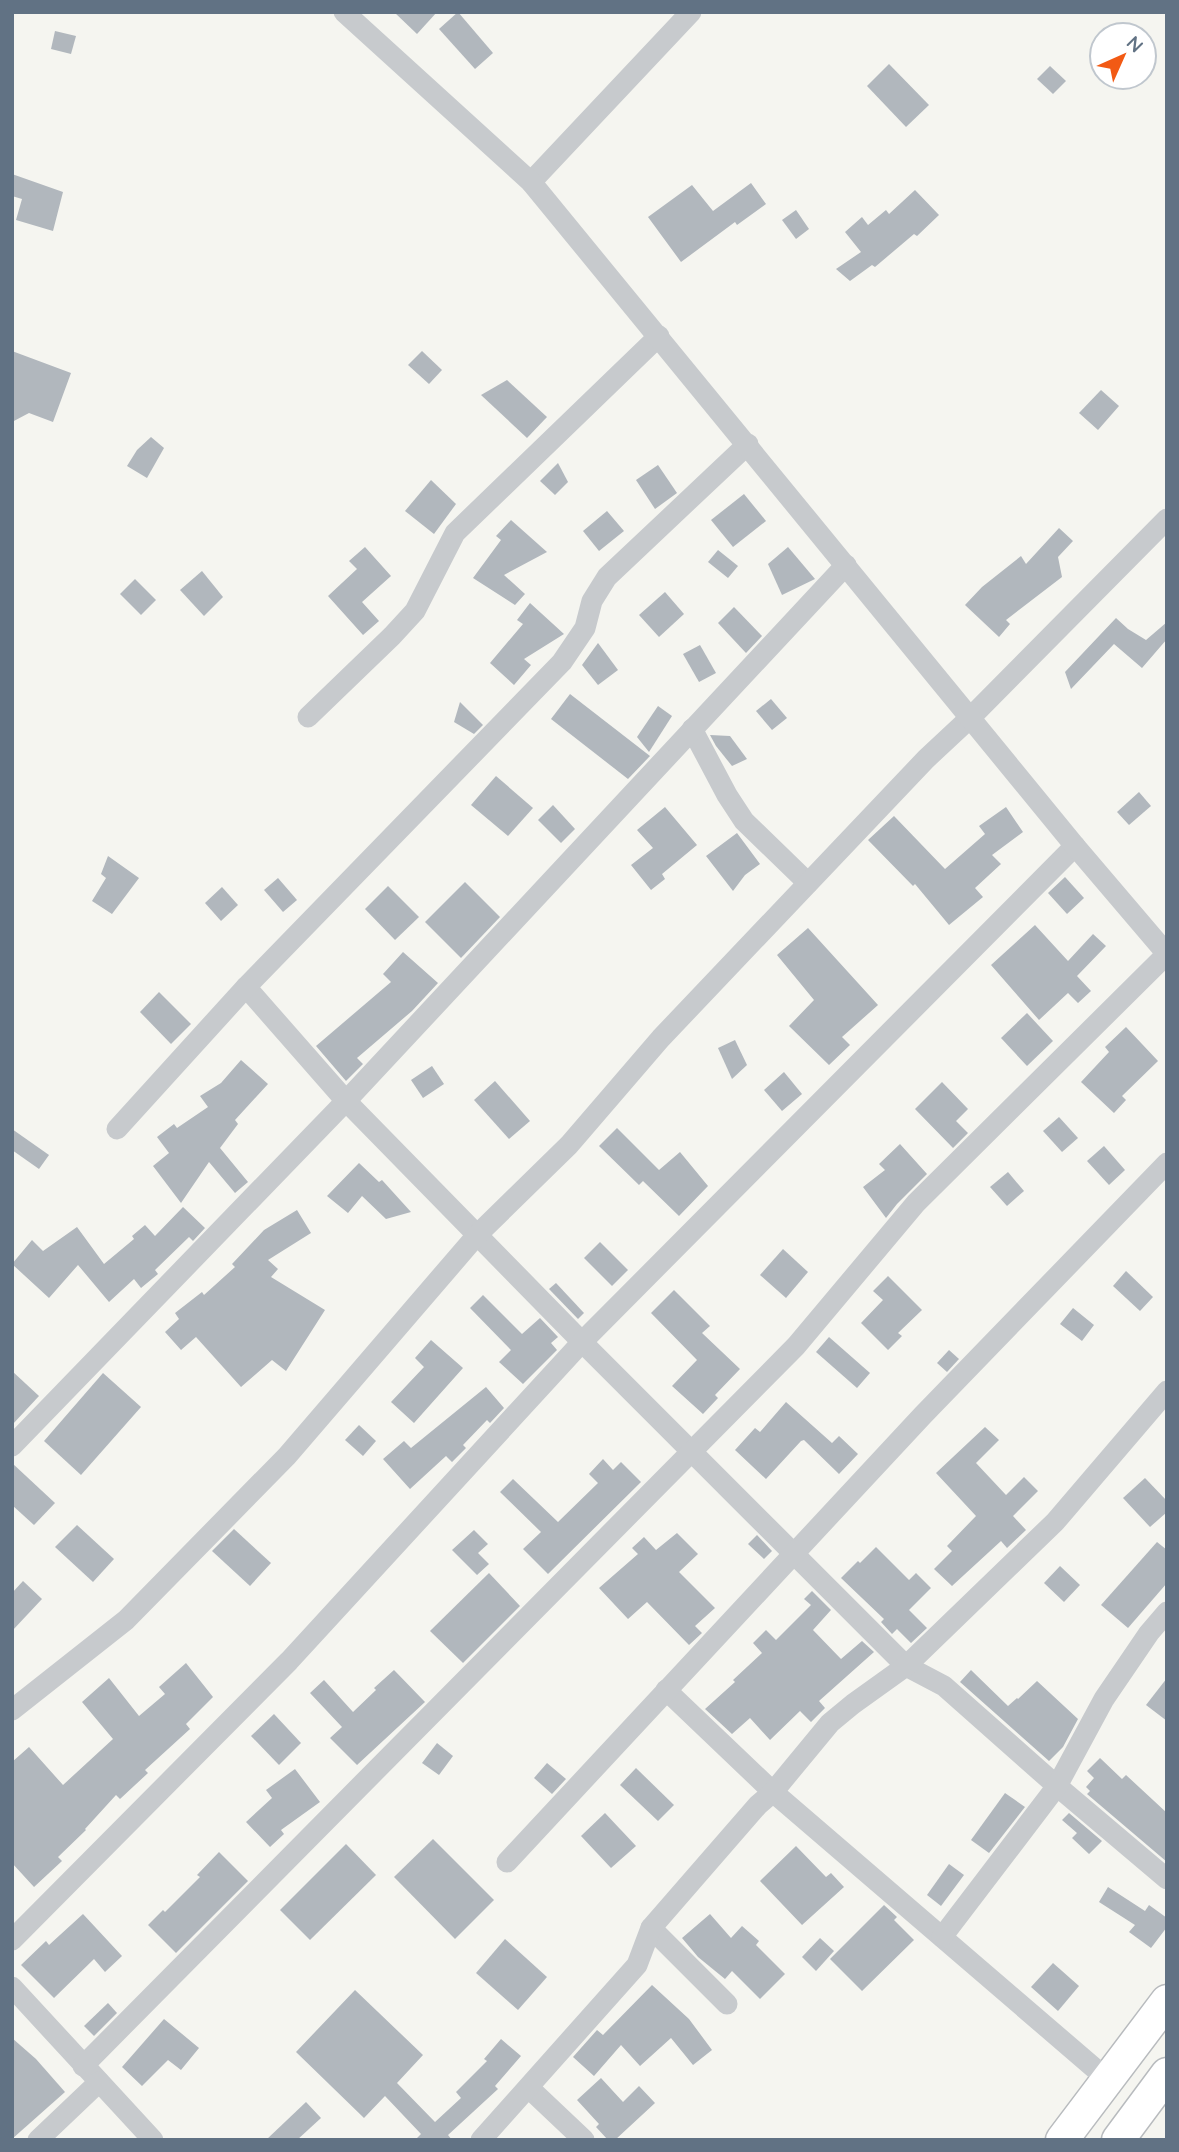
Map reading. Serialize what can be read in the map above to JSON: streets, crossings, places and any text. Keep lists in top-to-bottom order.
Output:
{
  "north": "top right"
}
